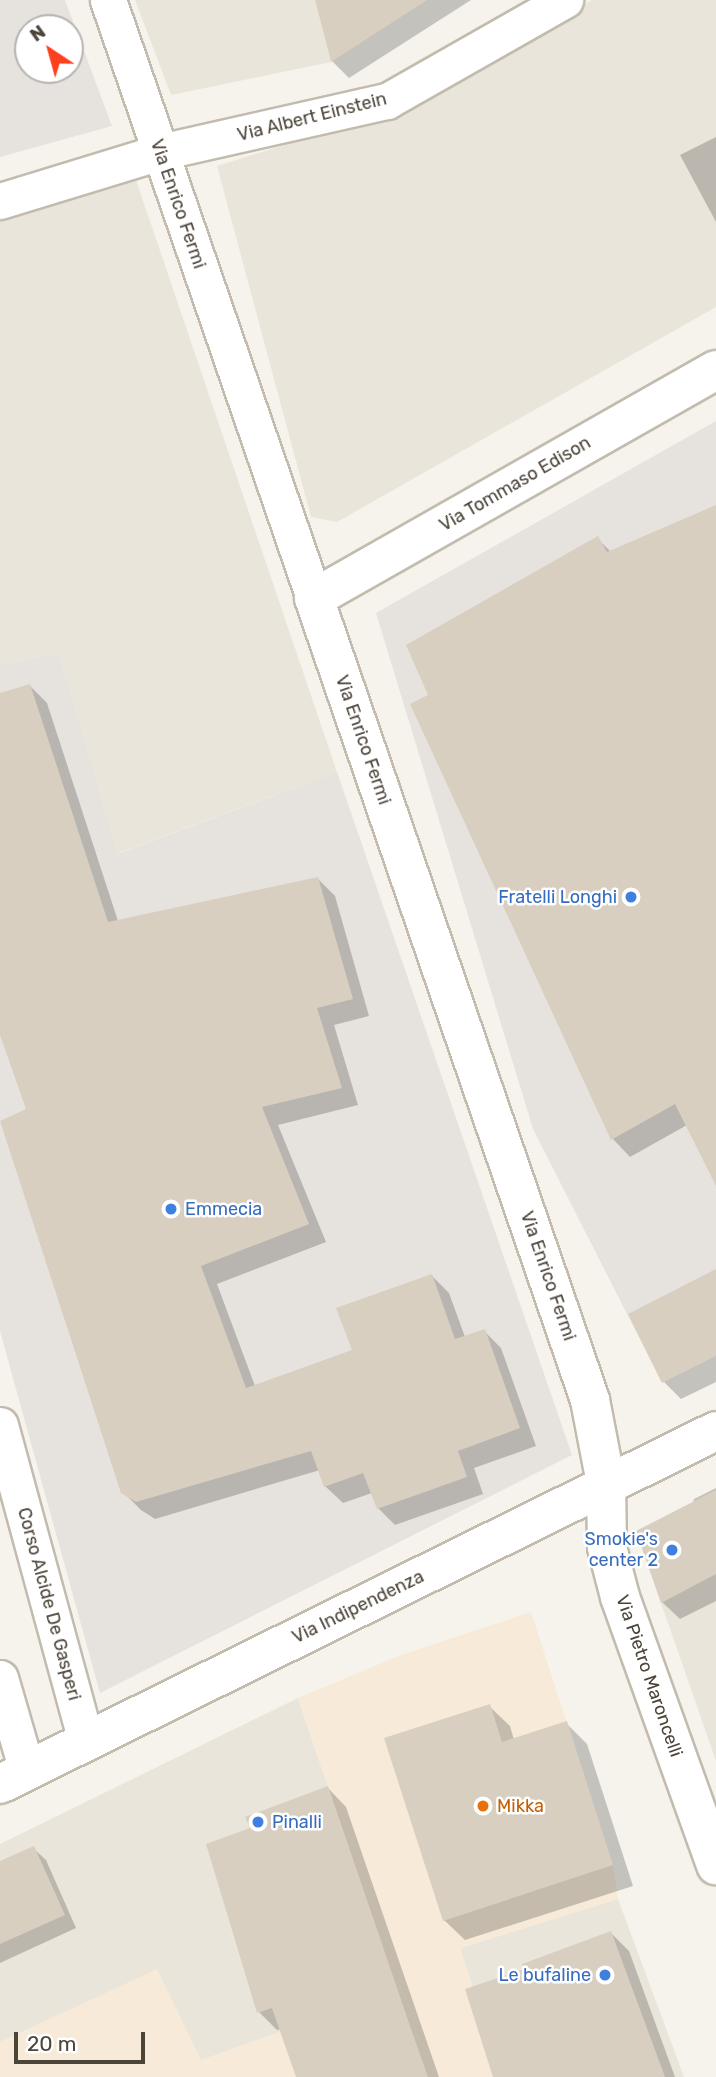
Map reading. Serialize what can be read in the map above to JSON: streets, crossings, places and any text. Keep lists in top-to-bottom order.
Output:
{
  "streets": {
    "street": [
      "Via Albert Einstein",
      "Via Enrico Fermi",
      "Via Tommaso Edison",
      "Corso Alcide De Gasperi",
      "Via Indipendenza",
      "Via Pietro Maroncelli"
    ]
  },
  "crossings": [
    ["Via Albert Einstein", "Via Enrico Fermi"],
    ["Via Enrico Fermi", "Via Tommaso Edison"],
    ["Via Enrico Fermi", "Via Indipendenza"],
    ["Via Enrico Fermi", "Via Pietro Maroncelli"],
    ["Corso Alcide De Gasperi", "Via Indipendenza"],
    ["Via Indipendenza", "Via Pietro Maroncelli"]
  ],
  "places": [
    "Fratelli Longhi",
    "Emmecia",
    "Smokie's center 2",
    "Mikka",
    "Pinalli",
    "Le bufaline"
  ],
  "scale_bar": "20 m",
  "north": "top left"
}
